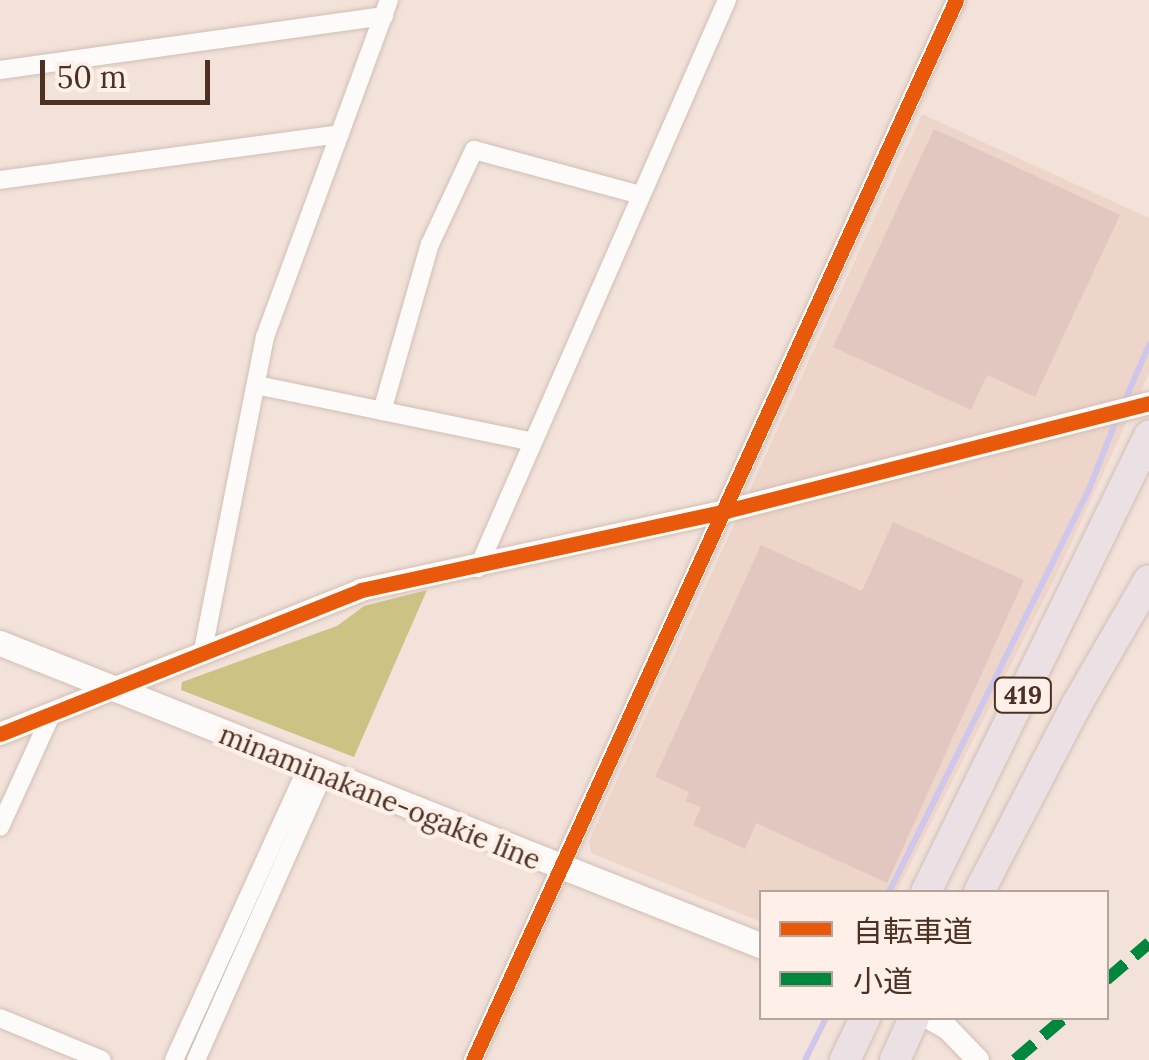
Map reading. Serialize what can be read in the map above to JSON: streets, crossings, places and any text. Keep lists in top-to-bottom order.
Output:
{
  "streets": {
    "highway": ["419"],
    "main road": ["minaminakane-ogakie line"]
  },
  "legend": ["自転車道", "小道"],
  "scale_bar": "50 m"
}
